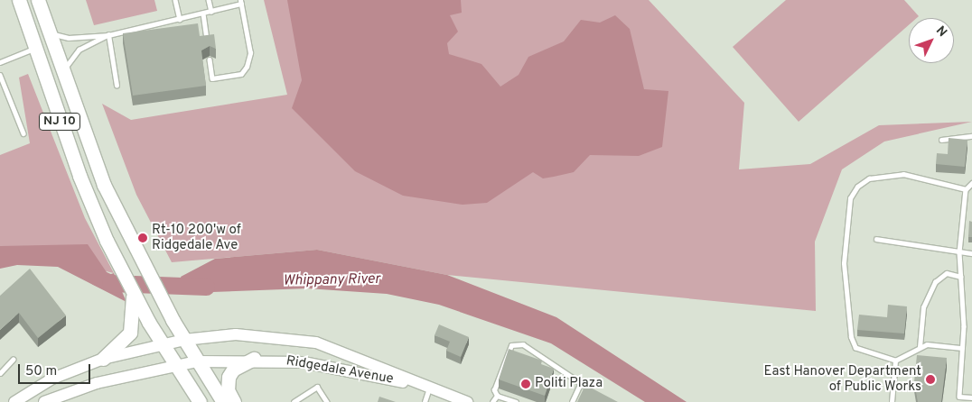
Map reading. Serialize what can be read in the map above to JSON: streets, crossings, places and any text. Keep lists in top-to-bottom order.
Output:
{
  "streets": {
    "main road": ["NJ 10", "Ridgedale Avenue"]
  },
  "crossings": [
    ["NJ 10", "Ridgedale Avenue"]
  ],
  "water": ["Whippany River"],
  "places": ["Rt-10 200'w of Ridgedale Ave", "East Hanover Department of Public Works", "Politi Plaza"],
  "scale_bar": "50 m",
  "north": "top right"
}
